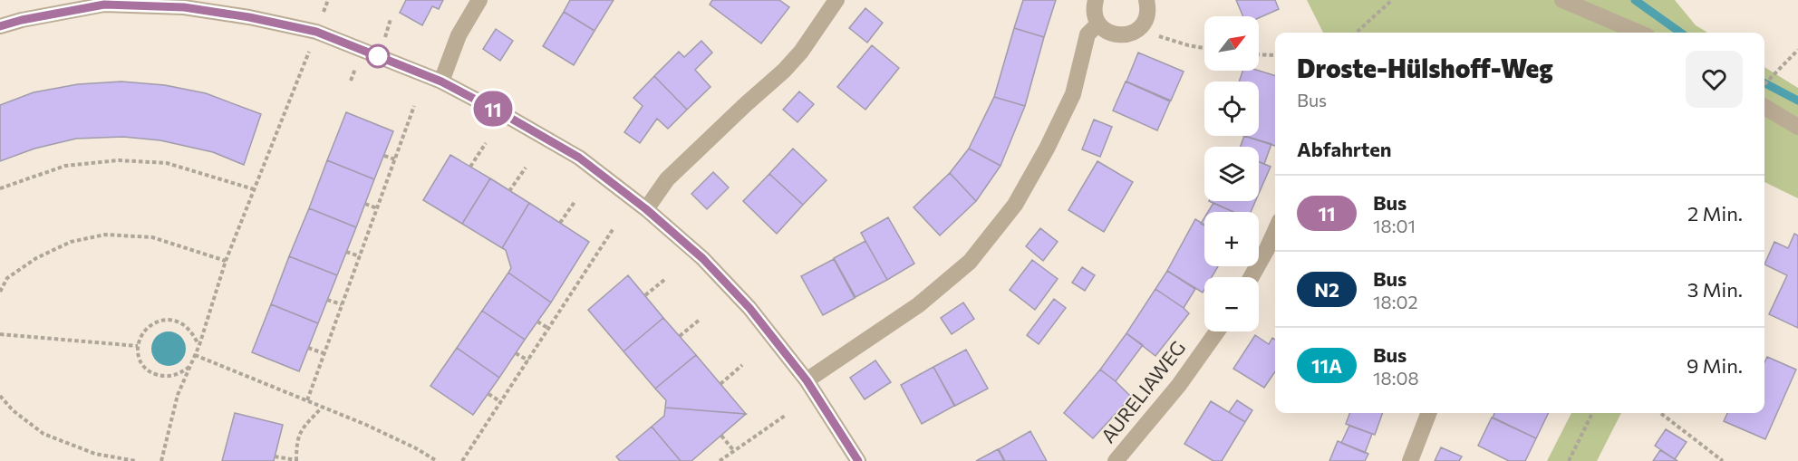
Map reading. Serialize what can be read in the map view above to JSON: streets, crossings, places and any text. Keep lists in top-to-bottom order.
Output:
{
  "streets": {
    "street": ["AURELIAWEG"]
  },
  "lines": ["bus line 11"],
  "north": "top right",
  "page": {
    "on_map": "11",
    "map_buttons": ["+", "−"],
    "heading": [
      ["Droste-Hülshoff-Weg", "Bus"],
      "Abfahrten"
    ],
    "list": [
      {
        "mark": "11",
        "name": "Bus",
        "note": "18:01",
        "value": "2 Min."
      },
      {
        "mark": "N2",
        "name": "Bus",
        "note": "18:02",
        "value": "3 Min."
      },
      {
        "mark": "11A",
        "name": "Bus",
        "note": "18:08",
        "value": "9 Min."
      }
    ]
  }
}
